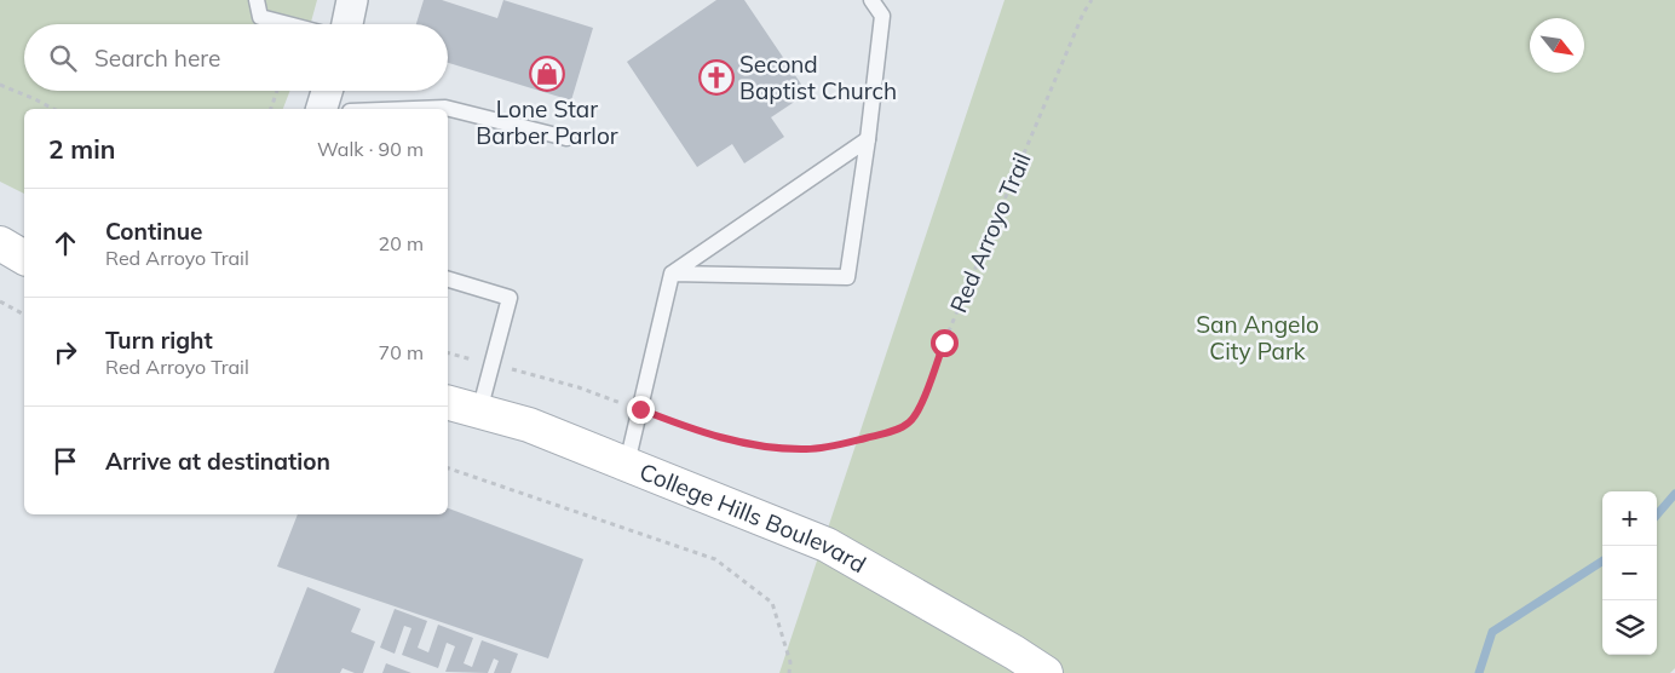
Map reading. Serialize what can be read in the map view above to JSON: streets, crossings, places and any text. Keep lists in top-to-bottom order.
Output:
{
  "streets": {
    "street": ["College Hills Boulevard"],
    "path": ["Red Arroyo Trail"]
  },
  "parks": ["San Angelo City Park"],
  "places": {
    "shop": ["Lone Star Barber Parlor"],
    "church": ["Second Baptist Church"]
  },
  "north": "bottom right",
  "page": {
    "search": "Search here",
    "heading": ["2 min", "Walk · 90 m"],
    "list": [
      ["Continue", "Red Arroyo Trail", "20 m"],
      ["Turn right", "Red Arroyo Trail", "70 m"],
      "Arrive at destination"
    ],
    "map_buttons": ["+", "−"]
  }
}
